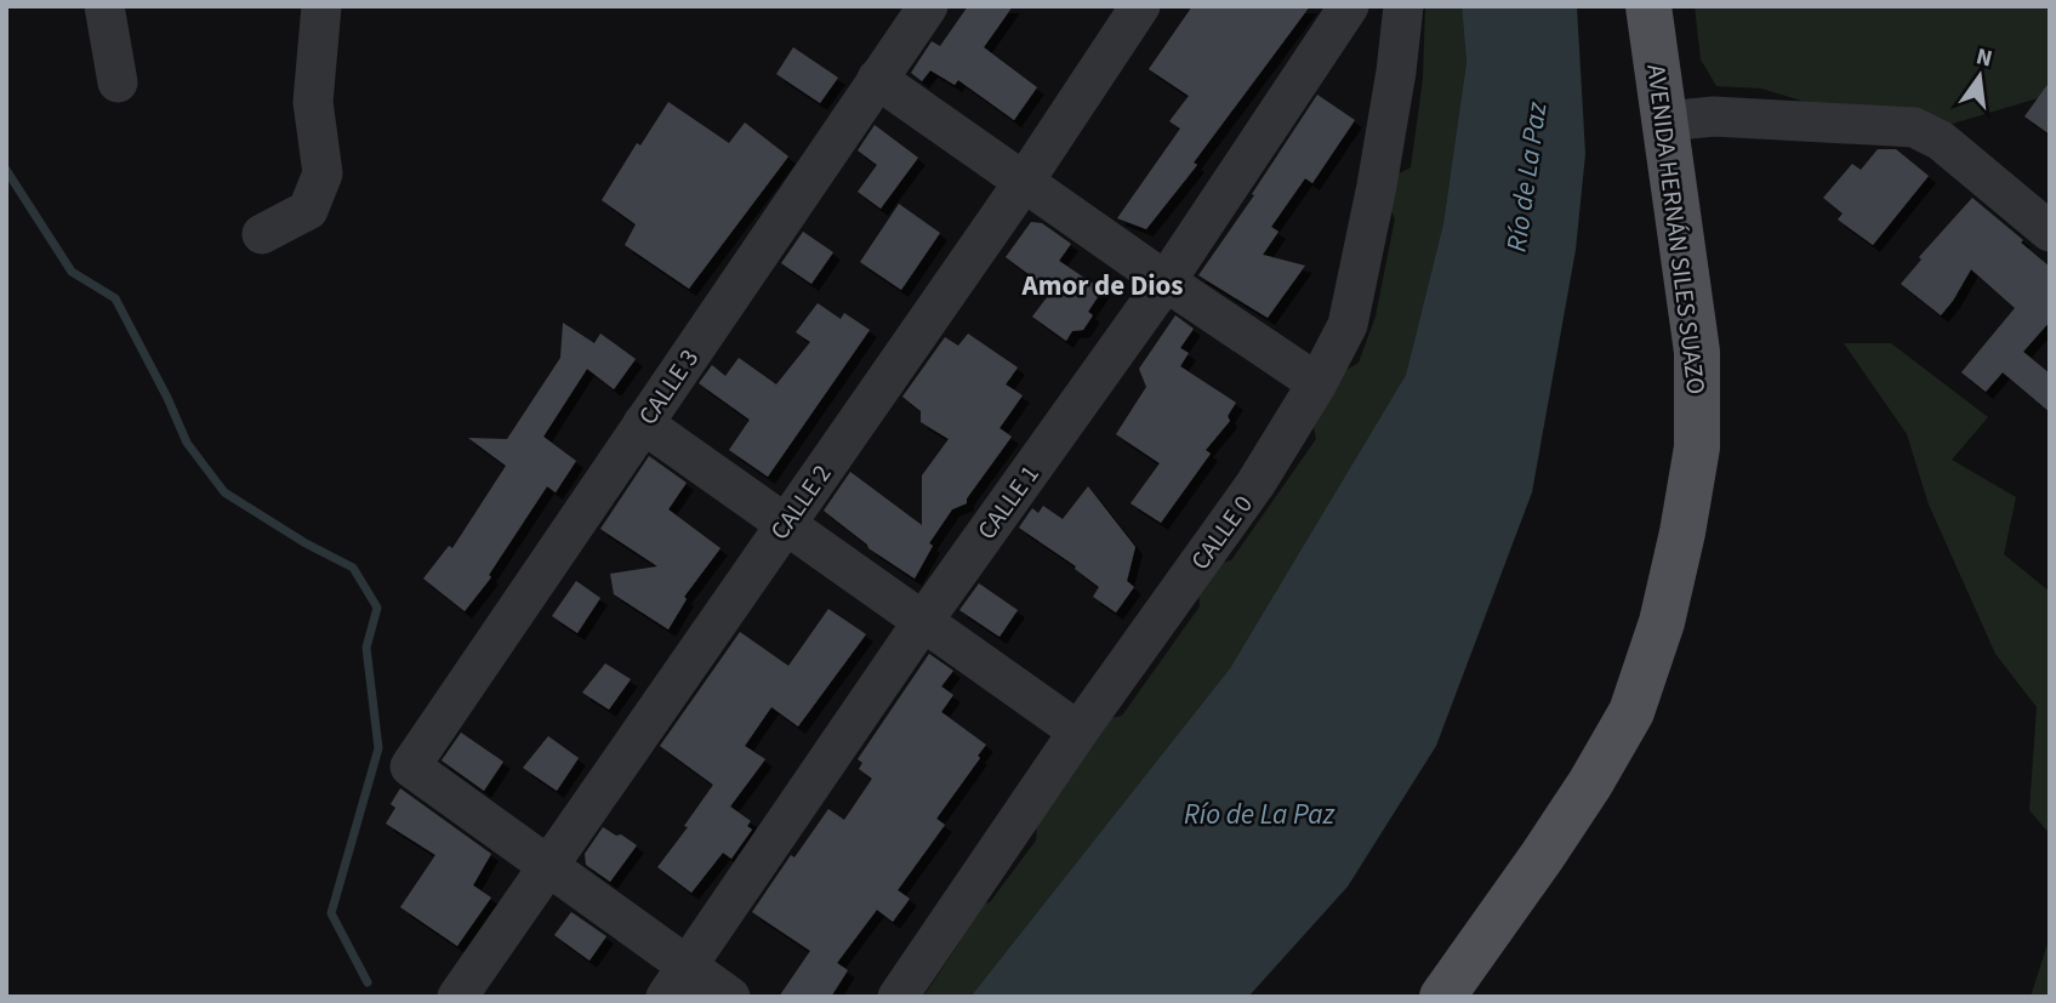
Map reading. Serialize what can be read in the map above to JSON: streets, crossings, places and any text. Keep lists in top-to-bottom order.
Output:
{
  "streets": {
    "main road": ["AVENIDA HERNÁN SILES SUAZO"],
    "street": [
      "CALLE 3",
      "CALLE 2",
      "CALLE 1",
      "CALLE 0"
    ]
  },
  "crossings": [
    ["CALLE 3", "CALLE 2"]
  ],
  "districts": ["Amor de Dios"],
  "water": ["Río de La Paz"],
  "north": "top"
}
